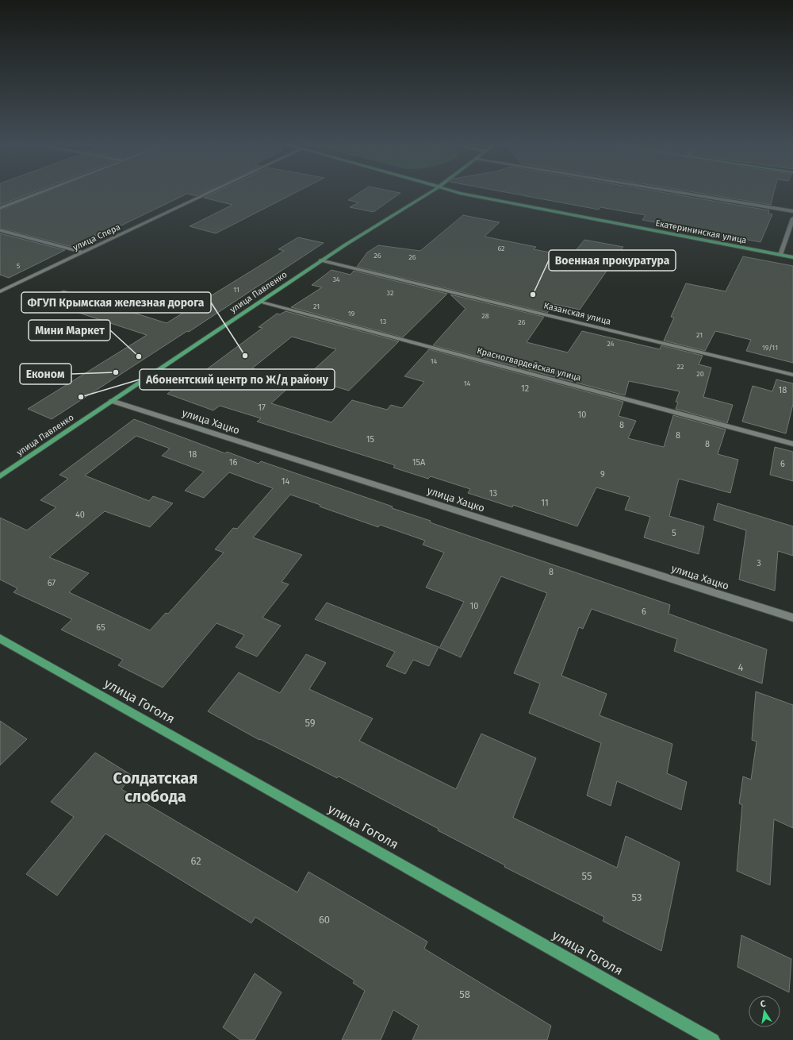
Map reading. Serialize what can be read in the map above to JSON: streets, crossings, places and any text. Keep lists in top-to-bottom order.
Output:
{
  "streets": {
    "main road": ["Екатерининская улица", "улица Павленко", "улица Гоголя"],
    "street": [
      "улица Спера",
      "Казанская улица",
      "Красногвардейская улица",
      "улица Хацко"
    ]
  },
  "crossings": [
    ["улица Павленко", "Казанская улица"],
    ["улица Павленко", "Красногвардейская улица"],
    ["улица Павленко", "улица Хацко"]
  ],
  "districts": ["Солдатская слобода"],
  "places": [
    "Военная прокуратура",
    "ФГУП Крымская железная дорога",
    "Мини Маркет",
    "Економ",
    "Абонентский центр по Ж/д району"
  ],
  "house_numbers": [
    "62",
    "26",
    "26",
    "5",
    "34",
    "11",
    "32",
    "21",
    "19",
    "28",
    "13",
    "26",
    "21",
    "24",
    "19/11",
    "14",
    "22",
    "20",
    "14",
    "12",
    "18",
    "17",
    "10",
    "8",
    "8",
    "15",
    "8",
    "18",
    "16",
    "15А",
    "6",
    "9",
    "14",
    "13",
    "11",
    "40",
    "5",
    "3",
    "8",
    "67",
    "10",
    "6",
    "65",
    "4",
    "59",
    "62",
    "55",
    "53",
    "60",
    "58"
  ],
  "north": "top"
}
